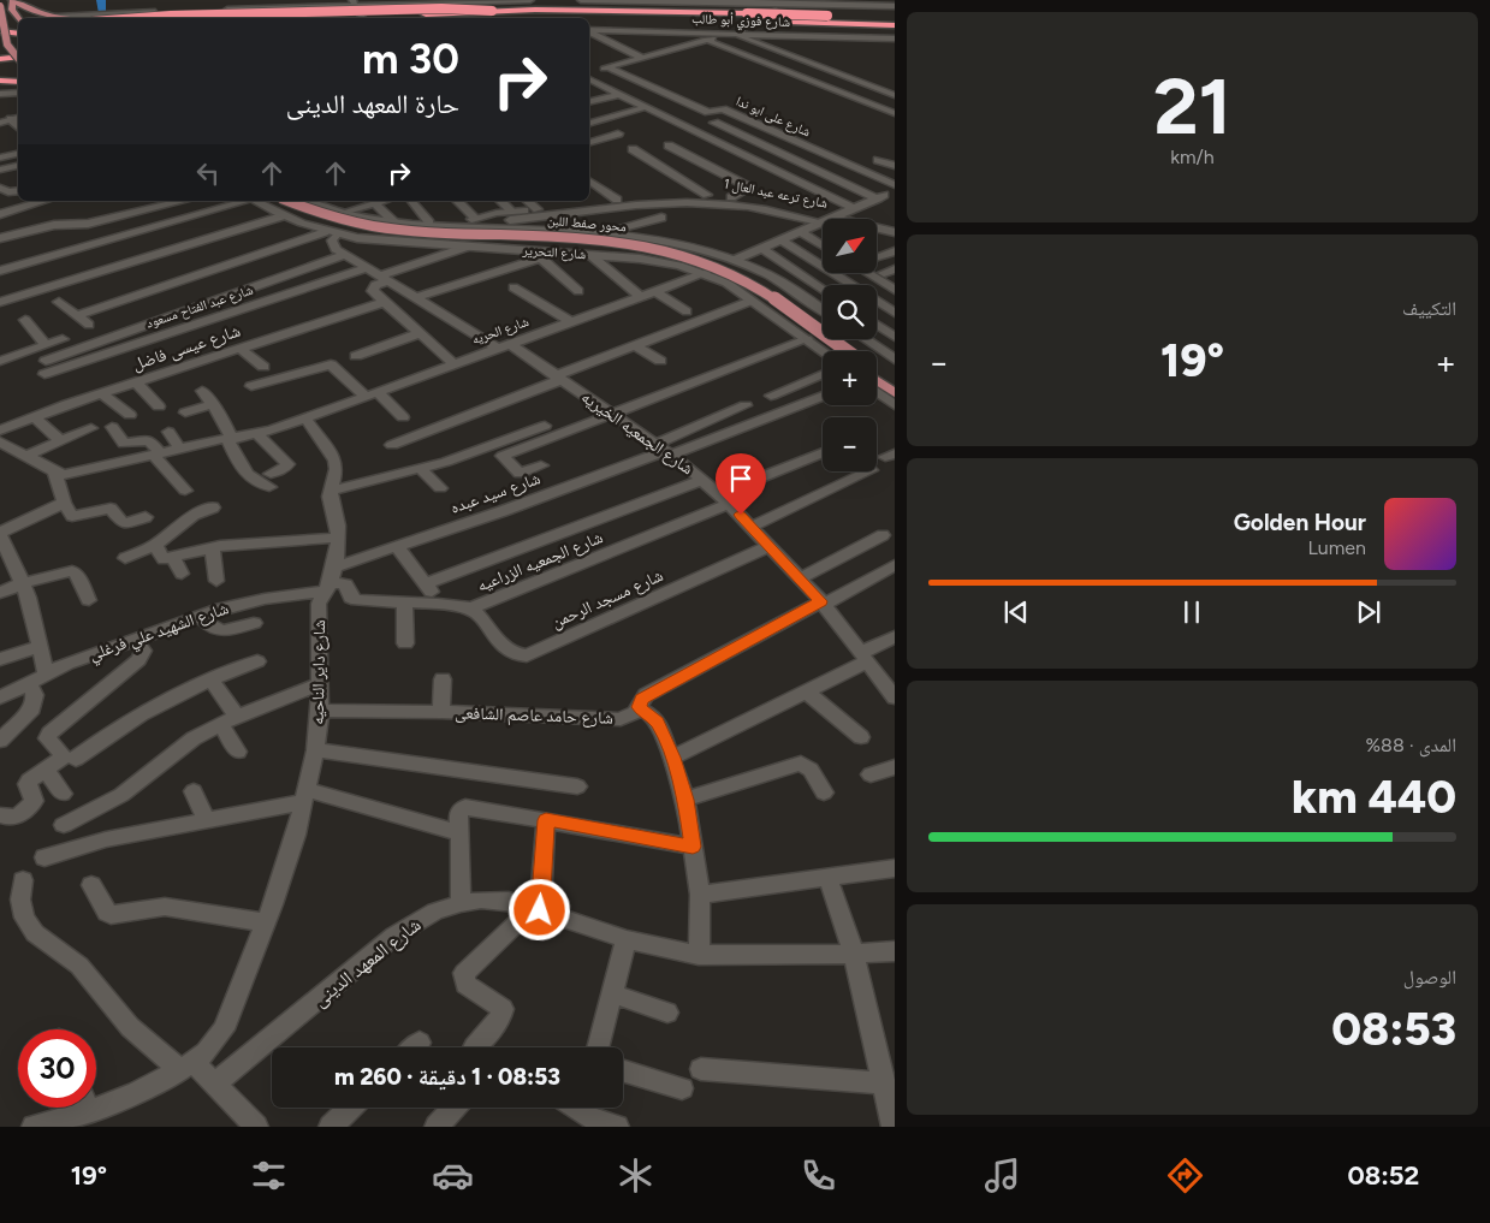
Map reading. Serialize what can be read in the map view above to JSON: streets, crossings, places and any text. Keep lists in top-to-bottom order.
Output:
{
  "streets": {
    "main road": ["محور صفط اللبن"],
    "street": [
      "شارع فوزي أبو طالب",
      "شارع على ابو ندا",
      "شارع ترعه عبد العال 1",
      "شارع التحرير",
      "شارع عبد الفتاح مسعود",
      "شارع الحريه",
      "شارع عيسى فاضل",
      "شارع الجمعيه الخيريه",
      "شارع سيد عبده",
      "شارع الجمعيه الزراعيه",
      "شارع مسجد الرحمن",
      "شارع الشهيد علي فرغلي",
      "شارع داير الناحيه",
      "شارع حامد عاصم الشافعى",
      "شارع المعهد الدينى"
    ]
  },
  "crossings": [
    ["شارع ترعه عبد العال 1", "شارع التحرير"],
    ["شارع ترعه عبد العال 1", "شارع الحريه"],
    ["شارع التحرير", "شارع الحريه"],
    ["شارع عبد الفتاح مسعود", "شارع الجمعيه الخيريه"],
    ["شارع الحريه", "شارع الجمعيه الخيريه"],
    ["شارع الحريه", "شارع داير الناحيه"],
    ["شارع الجمعيه الخيريه", "شارع سيد عبده"],
    ["شارع الجمعيه الخيريه", "شارع الجمعيه الزراعيه"],
    ["شارع الجمعيه الخيريه", "شارع مسجد الرحمن"],
    ["شارع الجمعيه الخيريه", "شارع حامد عاصم الشافعى"],
    ["شارع سيد عبده", "شارع الجمعيه الزراعيه"],
    ["شارع سيد عبده", "شارع الشهيد علي فرغلي"],
    ["شارع سيد عبده", "شارع داير الناحيه"],
    ["شارع الجمعيه الزراعيه", "شارع مسجد الرحمن"],
    ["شارع الجمعيه الزراعيه", "شارع الشهيد علي فرغلي"],
    ["شارع الجمعيه الزراعيه", "شارع داير الناحيه"],
    ["شارع الشهيد علي فرغلي", "شارع داير الناحيه"],
    ["شارع داير الناحيه", "شارع حامد عاصم الشافعى"]
  ],
  "north": "top right",
  "page": {
    "tile": [
      ["21", "km/h"],
      "التكييف",
      ["المدى · 88%", "440 km"],
      ["الوصول", "08:53"]
    ],
    "turn": ["30 m", "حارة المعهد الدينى"],
    "map_buttons": ["+", "−"],
    "heat": ["−", "19°", "+"],
    "song": ["Golden Hour", "Lumen"],
    "limit": "30",
    "trip": "08:53 · 1 دقيقة · 260 m",
    "tabs": ["08:52", "19°"]
  }
}
